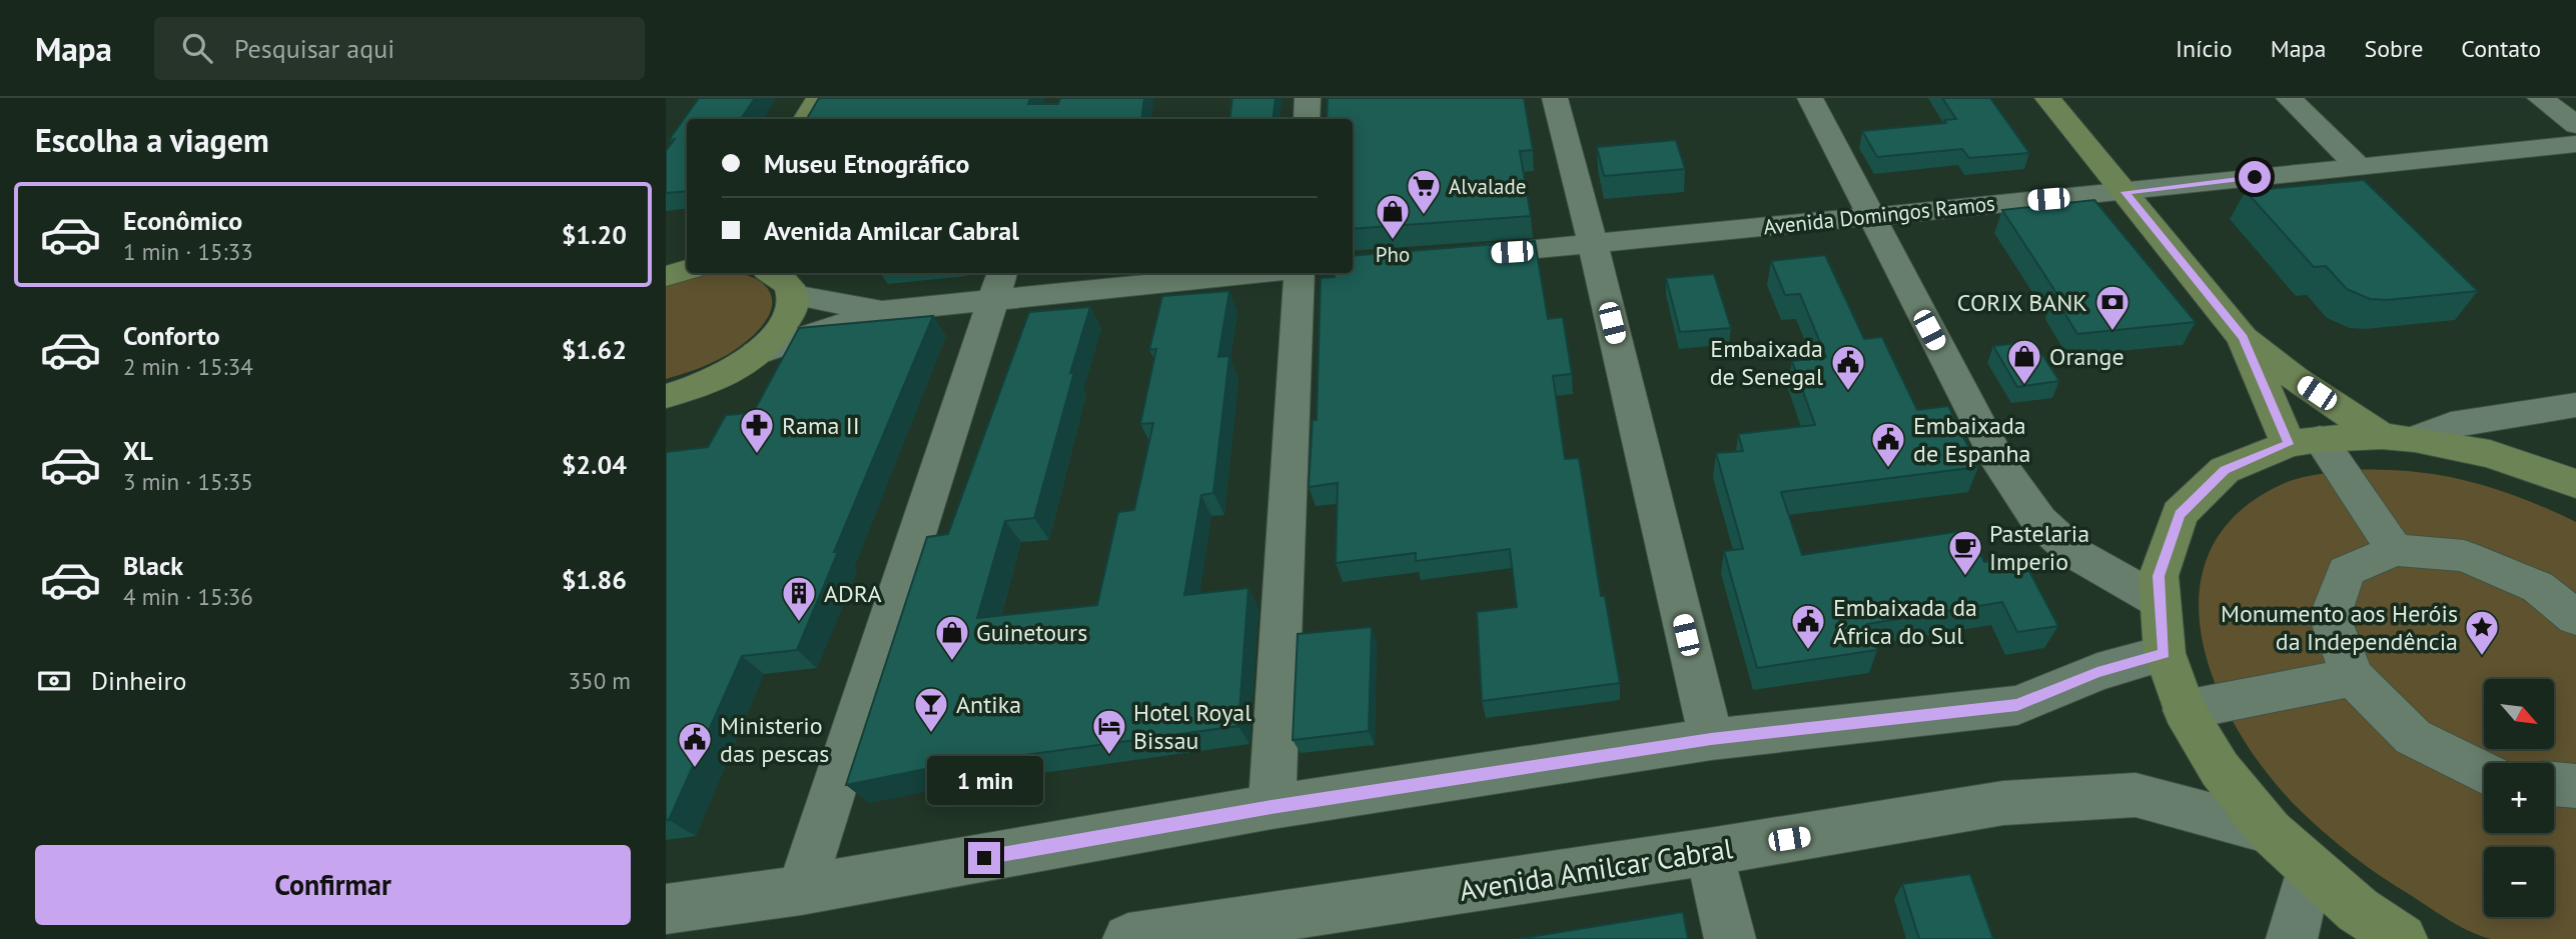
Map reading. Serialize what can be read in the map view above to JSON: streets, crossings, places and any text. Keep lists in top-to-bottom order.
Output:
{
  "streets": {
    "street": ["Avenida Domingos Ramos", "Avenida Amilcar Cabral"]
  },
  "places": {
    "supermarket": ["Alvalade"],
    "shop": ["Pho", "Orange", "Guinetours"],
    "bank": ["CORIX BANK"],
    "public building": [
      "Embaixada de Senegal",
      "Embaixada de Espanha",
      "Embaixada da África do Sul",
      "Ministerio das pescas"
    ],
    "pharmacy": ["Rama II"],
    "cafe": ["Pastelaria Imperio"],
    "building": ["ADRA"],
    "place": ["Monumento aos Heróis da Independência"],
    "bar": ["Antika"],
    "hotel": ["Hotel Royal Bissau"]
  },
  "north": "bottom right",
  "page": {
    "header": "Mapa",
    "search": "Pesquisar aqui",
    "nav": [
      "Início",
      "Mapa",
      "Sobre",
      "Contato"
    ],
    "heading": "Escolha a viagem",
    "banner": ["Museu Etnográfico", "Avenida Amilcar Cabral"],
    "list": [
      {
        "name": "Econômico",
        "note": "1 min · 15:33",
        "value": "$1.20"
      },
      {
        "name": "Conforto",
        "note": "2 min · 15:34",
        "value": "$1.62"
      },
      {
        "name": "XL",
        "note": "3 min · 15:35",
        "value": "$2.04"
      },
      {
        "name": "Black",
        "note": "4 min · 15:36",
        "value": "$1.86"
      }
    ],
    "pay": ["Dinheiro", "350 m"],
    "map_buttons": ["+", "−"],
    "bubble": "1 min",
    "buttons": "Confirmar"
  }
}
